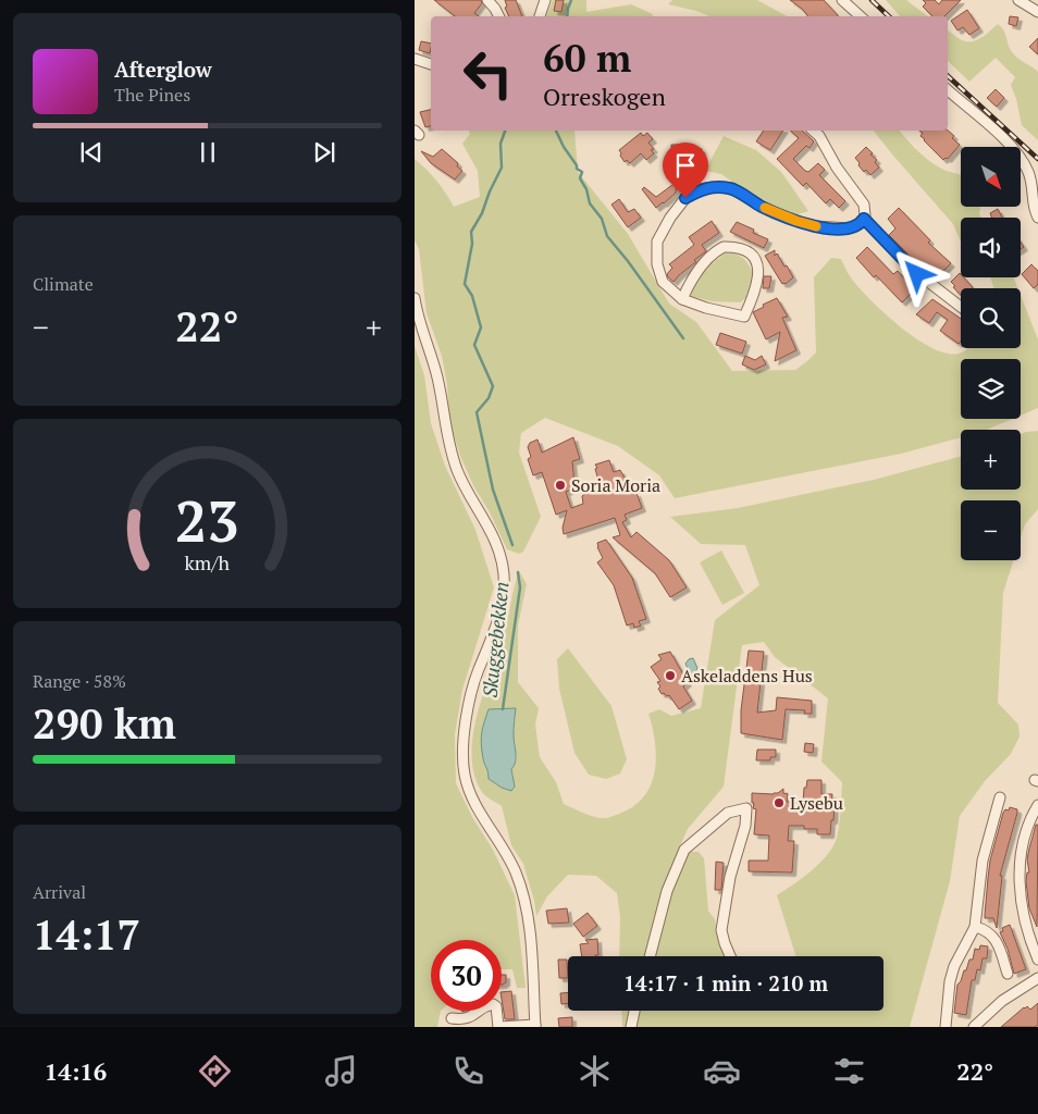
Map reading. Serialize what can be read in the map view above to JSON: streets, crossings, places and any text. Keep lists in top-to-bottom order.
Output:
{
  "water": ["Skuggebekken"],
  "places": ["Soria Moria", "Askeladdens Hus", "Lysebu"],
  "north": "bottom right",
  "page": {
    "turn": ["60 m", "Orreskogen"],
    "song": ["Afterglow", "The Pines"],
    "map_buttons": ["+", "−"],
    "tile": [
      "Climate",
      ["Range · 58%", "290 km"],
      ["Arrival", "14:17"]
    ],
    "heat": ["−", "22°", "+"],
    "limit": "30",
    "trip": "14:17 · 1 min · 210 m",
    "tabs": ["14:16", "22°"],
    "gauge": ["23", "km/h"]
  }
}
